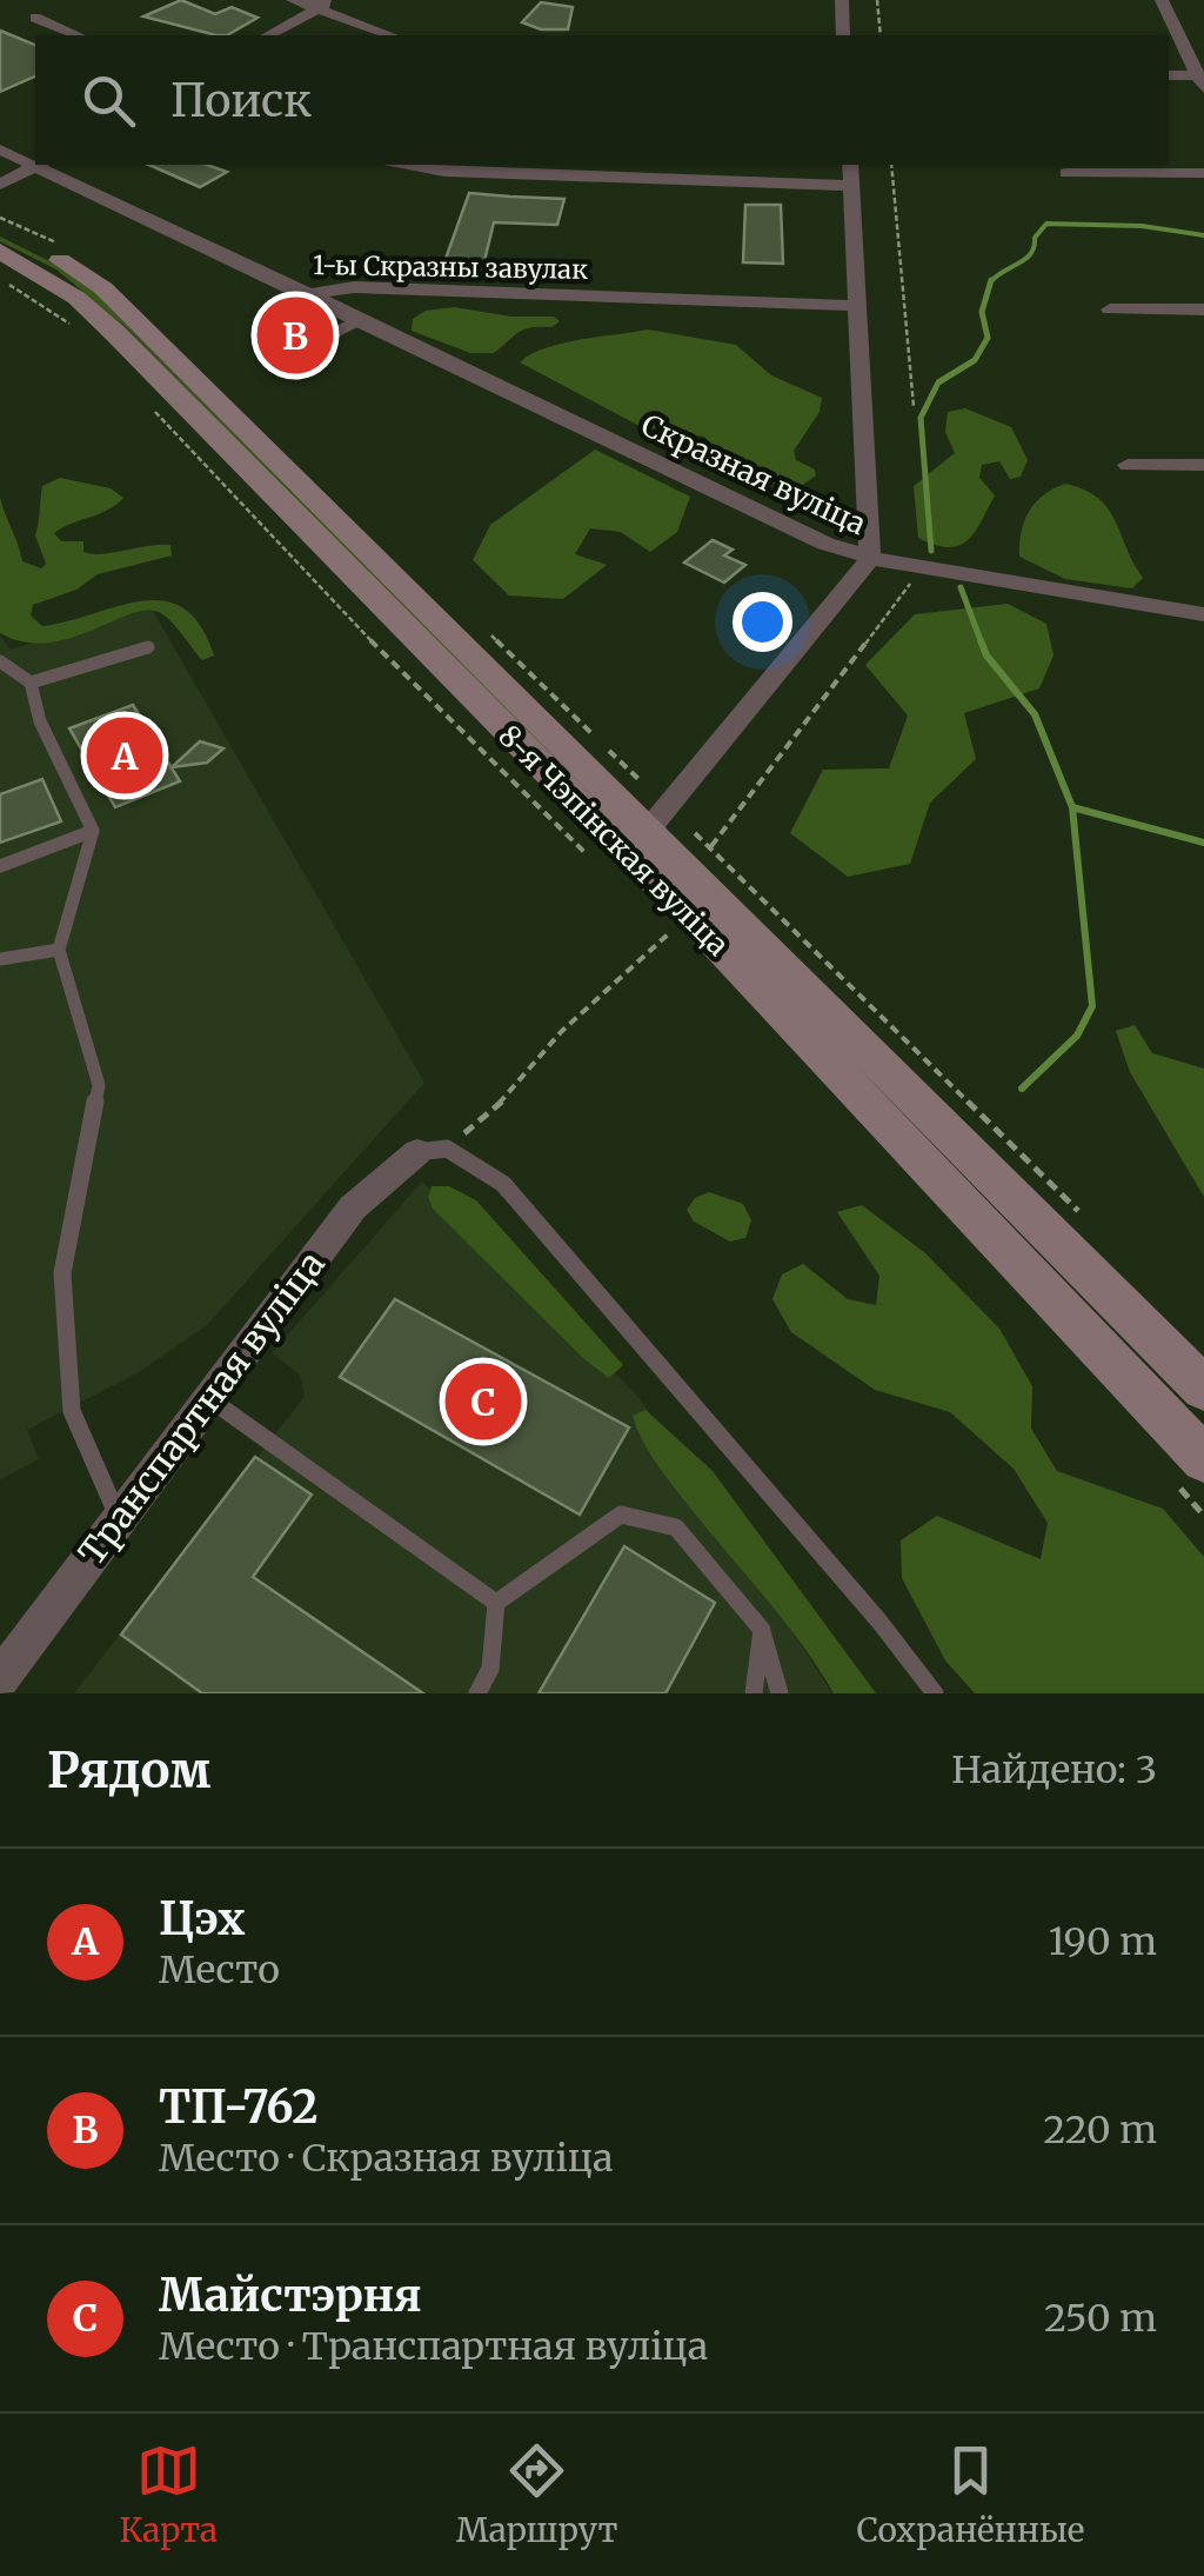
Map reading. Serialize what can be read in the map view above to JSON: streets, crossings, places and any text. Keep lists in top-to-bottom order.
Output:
{
  "streets": {
    "main road": ["8-я Чэпінская вуліца"],
    "street": ["1-ы Скразны завулак", "Скразная вуліца", "Транспартная вуліца"]
  },
  "crossings": [
    ["1-ы Скразны завулак", "Скразная вуліца"]
  ],
  "page": {
    "search": "Поиск",
    "pins": ["B", "A", "C"],
    "heading": ["Рядом", "Найдено: 3"],
    "list": [
      {
        "mark": "A",
        "name": "Цэх",
        "note": "Место",
        "value": "190 m"
      },
      {
        "mark": "B",
        "name": "ТП-762",
        "note": "Место · Скразная вуліца",
        "value": "220 m"
      },
      {
        "mark": "C",
        "name": "Майстэрня",
        "note": "Место · Транспартная вуліца",
        "value": "250 m"
      }
    ],
    "nav": ["Карта", "Маршрут", "Сохранённые"]
  }
}
